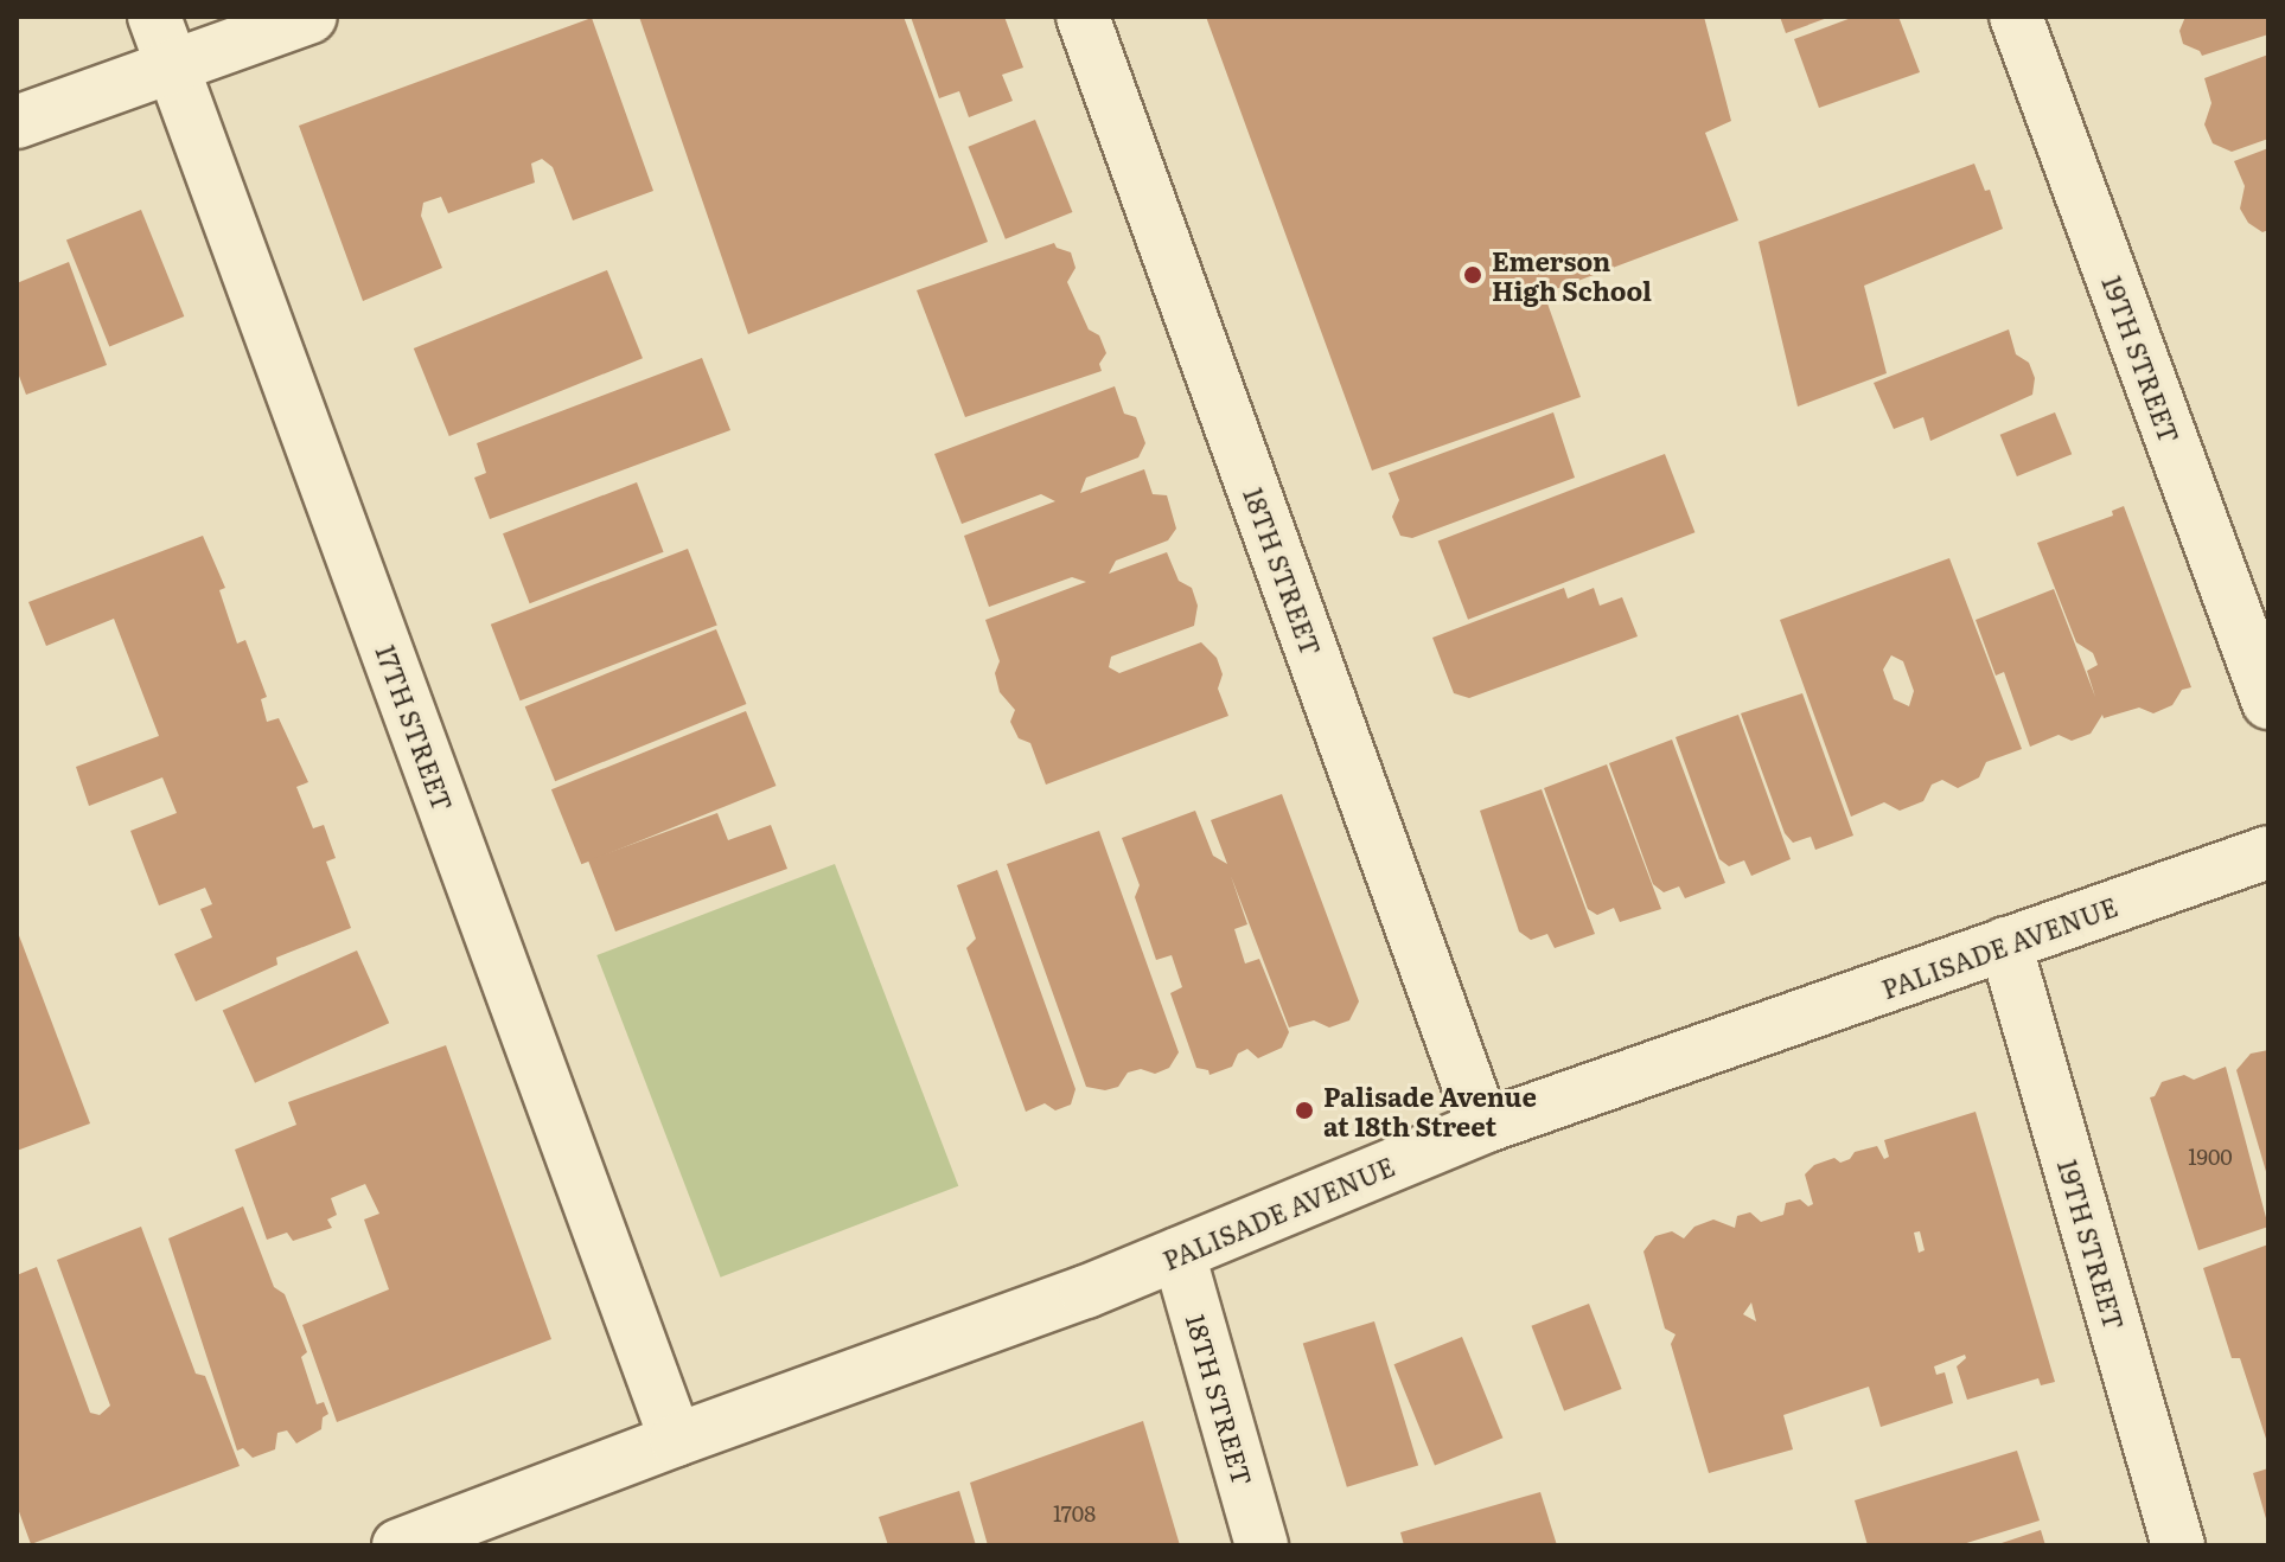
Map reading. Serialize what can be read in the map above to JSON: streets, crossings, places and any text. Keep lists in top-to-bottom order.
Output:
{
  "streets": {
    "street": [
      "19TH STREET",
      "18TH STREET",
      "17TH STREET",
      "PALISADE AVENUE"
    ]
  },
  "crossings": [
    ["19TH STREET", "PALISADE AVENUE"],
    ["18TH STREET", "PALISADE AVENUE"],
    ["17TH STREET", "PALISADE AVENUE"]
  ],
  "places": ["Emerson High School", "Palisade Avenue at 18th Street"],
  "house_numbers": ["1900", "1708"]
}
